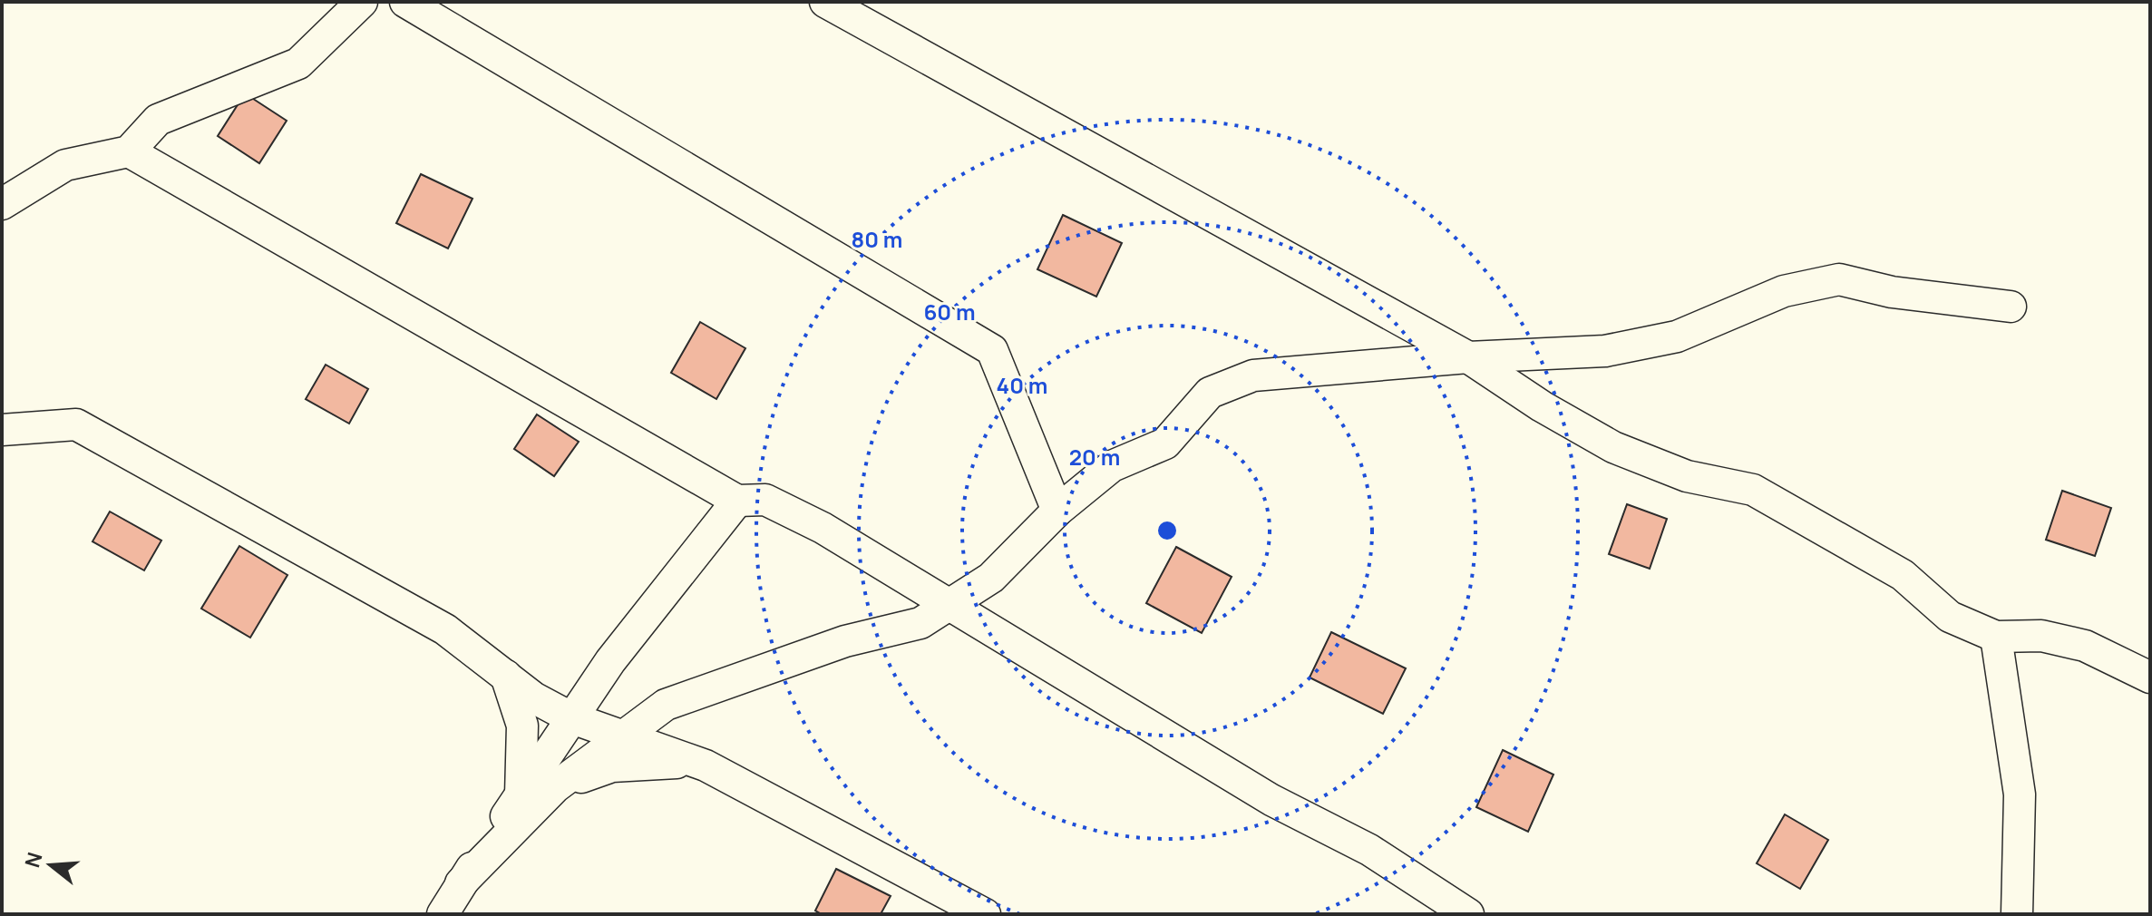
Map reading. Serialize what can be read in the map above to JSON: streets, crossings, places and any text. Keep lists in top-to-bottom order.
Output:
{
  "north": "left",
  "rings": [
    "80 m",
    "60 m",
    "40 m",
    "20 m"
  ]
}
